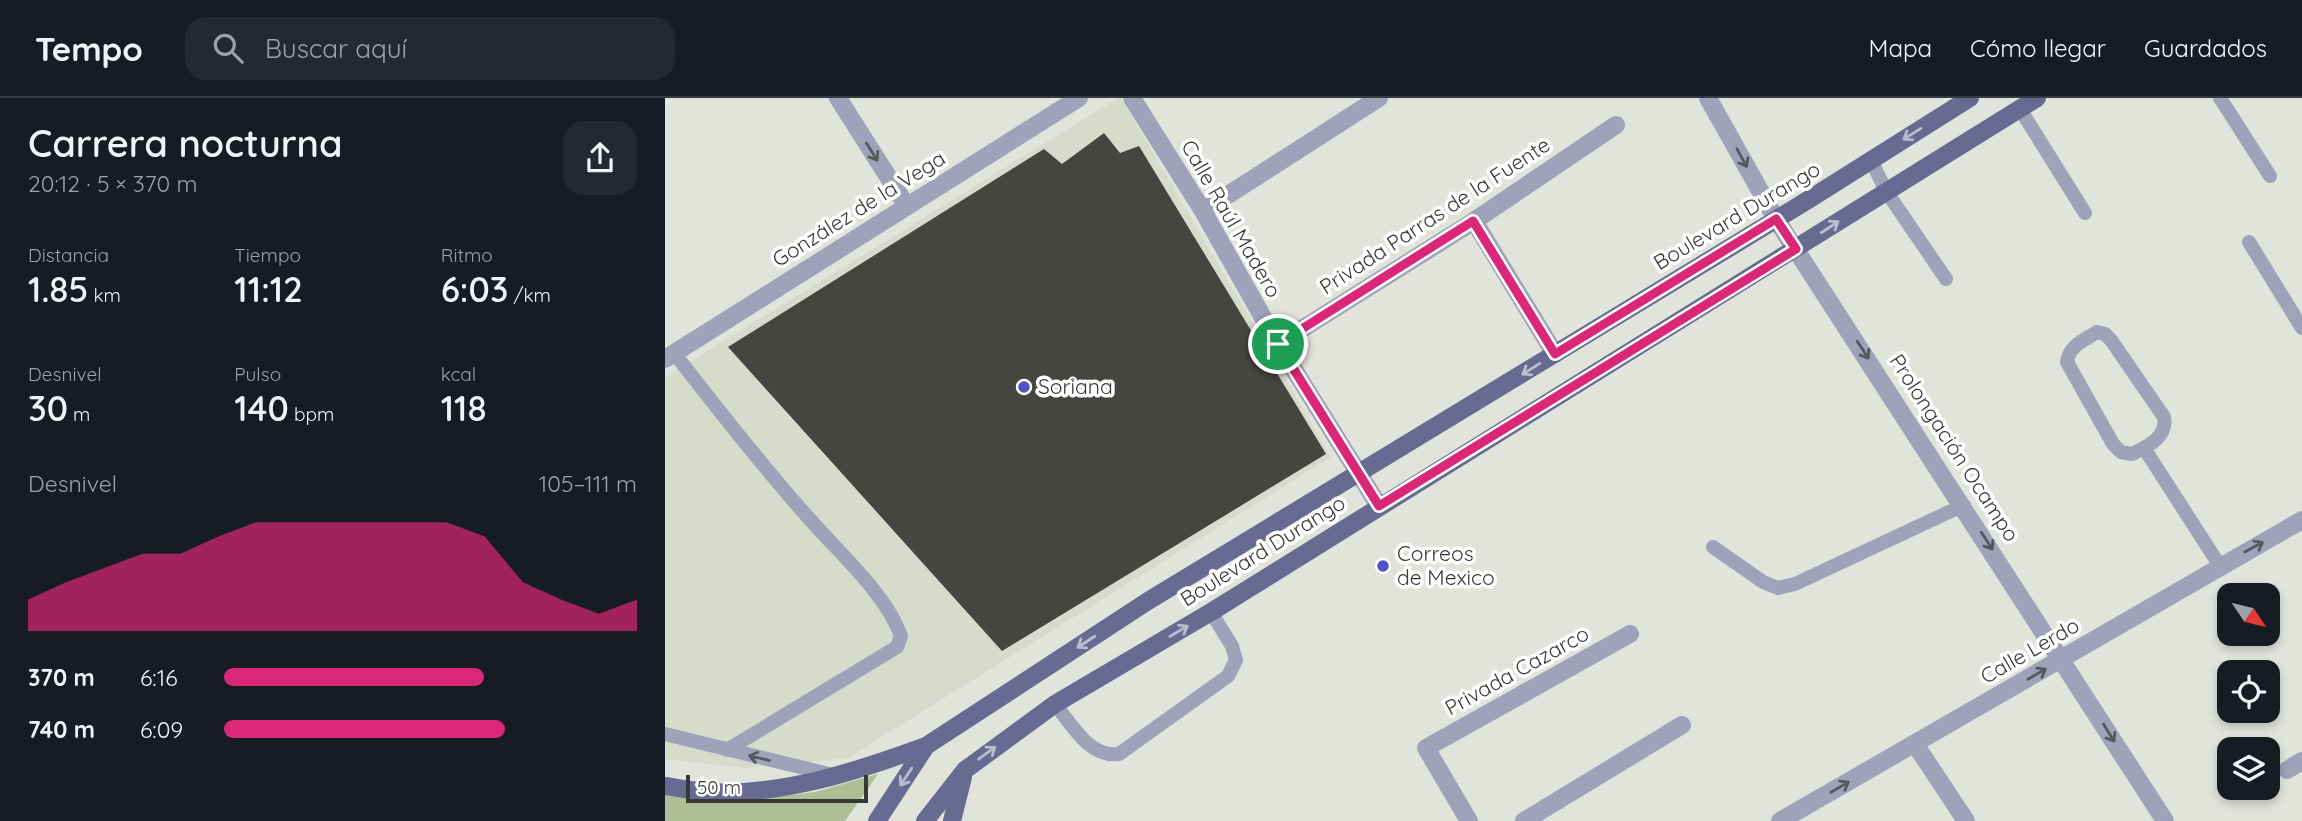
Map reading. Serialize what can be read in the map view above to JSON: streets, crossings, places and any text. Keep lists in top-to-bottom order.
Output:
{
  "streets": {
    "main road": ["Boulevard Durango"],
    "street": [
      "González de la Vega",
      "Privada Parras de la Fuente",
      "Calle Raúl Madero",
      "Prolongación Ocampo",
      "Calle Lerdo",
      "Privada Cazarco"
    ]
  },
  "crossings": [
    ["Privada Parras de la Fuente", "Calle Raúl Madero"],
    ["Boulevard Durango", "Calle Raúl Madero"],
    ["Boulevard Durango", "Prolongación Ocampo"],
    ["Prolongación Ocampo", "Calle Lerdo"]
  ],
  "one_way": ["Prolongación Ocampo", "Calle Lerdo"],
  "places": ["Soriana", "Correos de Mexico"],
  "scale_bar": "50 m",
  "north": "bottom right",
  "page": {
    "header": "Tempo",
    "search": "Buscar aquí",
    "nav": ["Mapa", "Cómo llegar", "Guardados"],
    "heading": ["Carrera nocturna", "20:12 · 5 × 370 m"],
    "stats": [
      ["Distancia", "1.85 km"],
      ["Tiempo", "11:12"],
      ["Ritmo", "6:03 /km"],
      ["Desnivel", "30 m"],
      ["Pulso", "140 bpm"],
      ["kcal", "118"]
    ],
    "chart": ["Desnivel", "105–111 m"],
    "list": [
      {
        "name": "370 m",
        "note": "6:16"
      },
      {
        "name": "740 m",
        "note": "6:09"
      }
    ],
    "scale": "50 m"
  }
}
